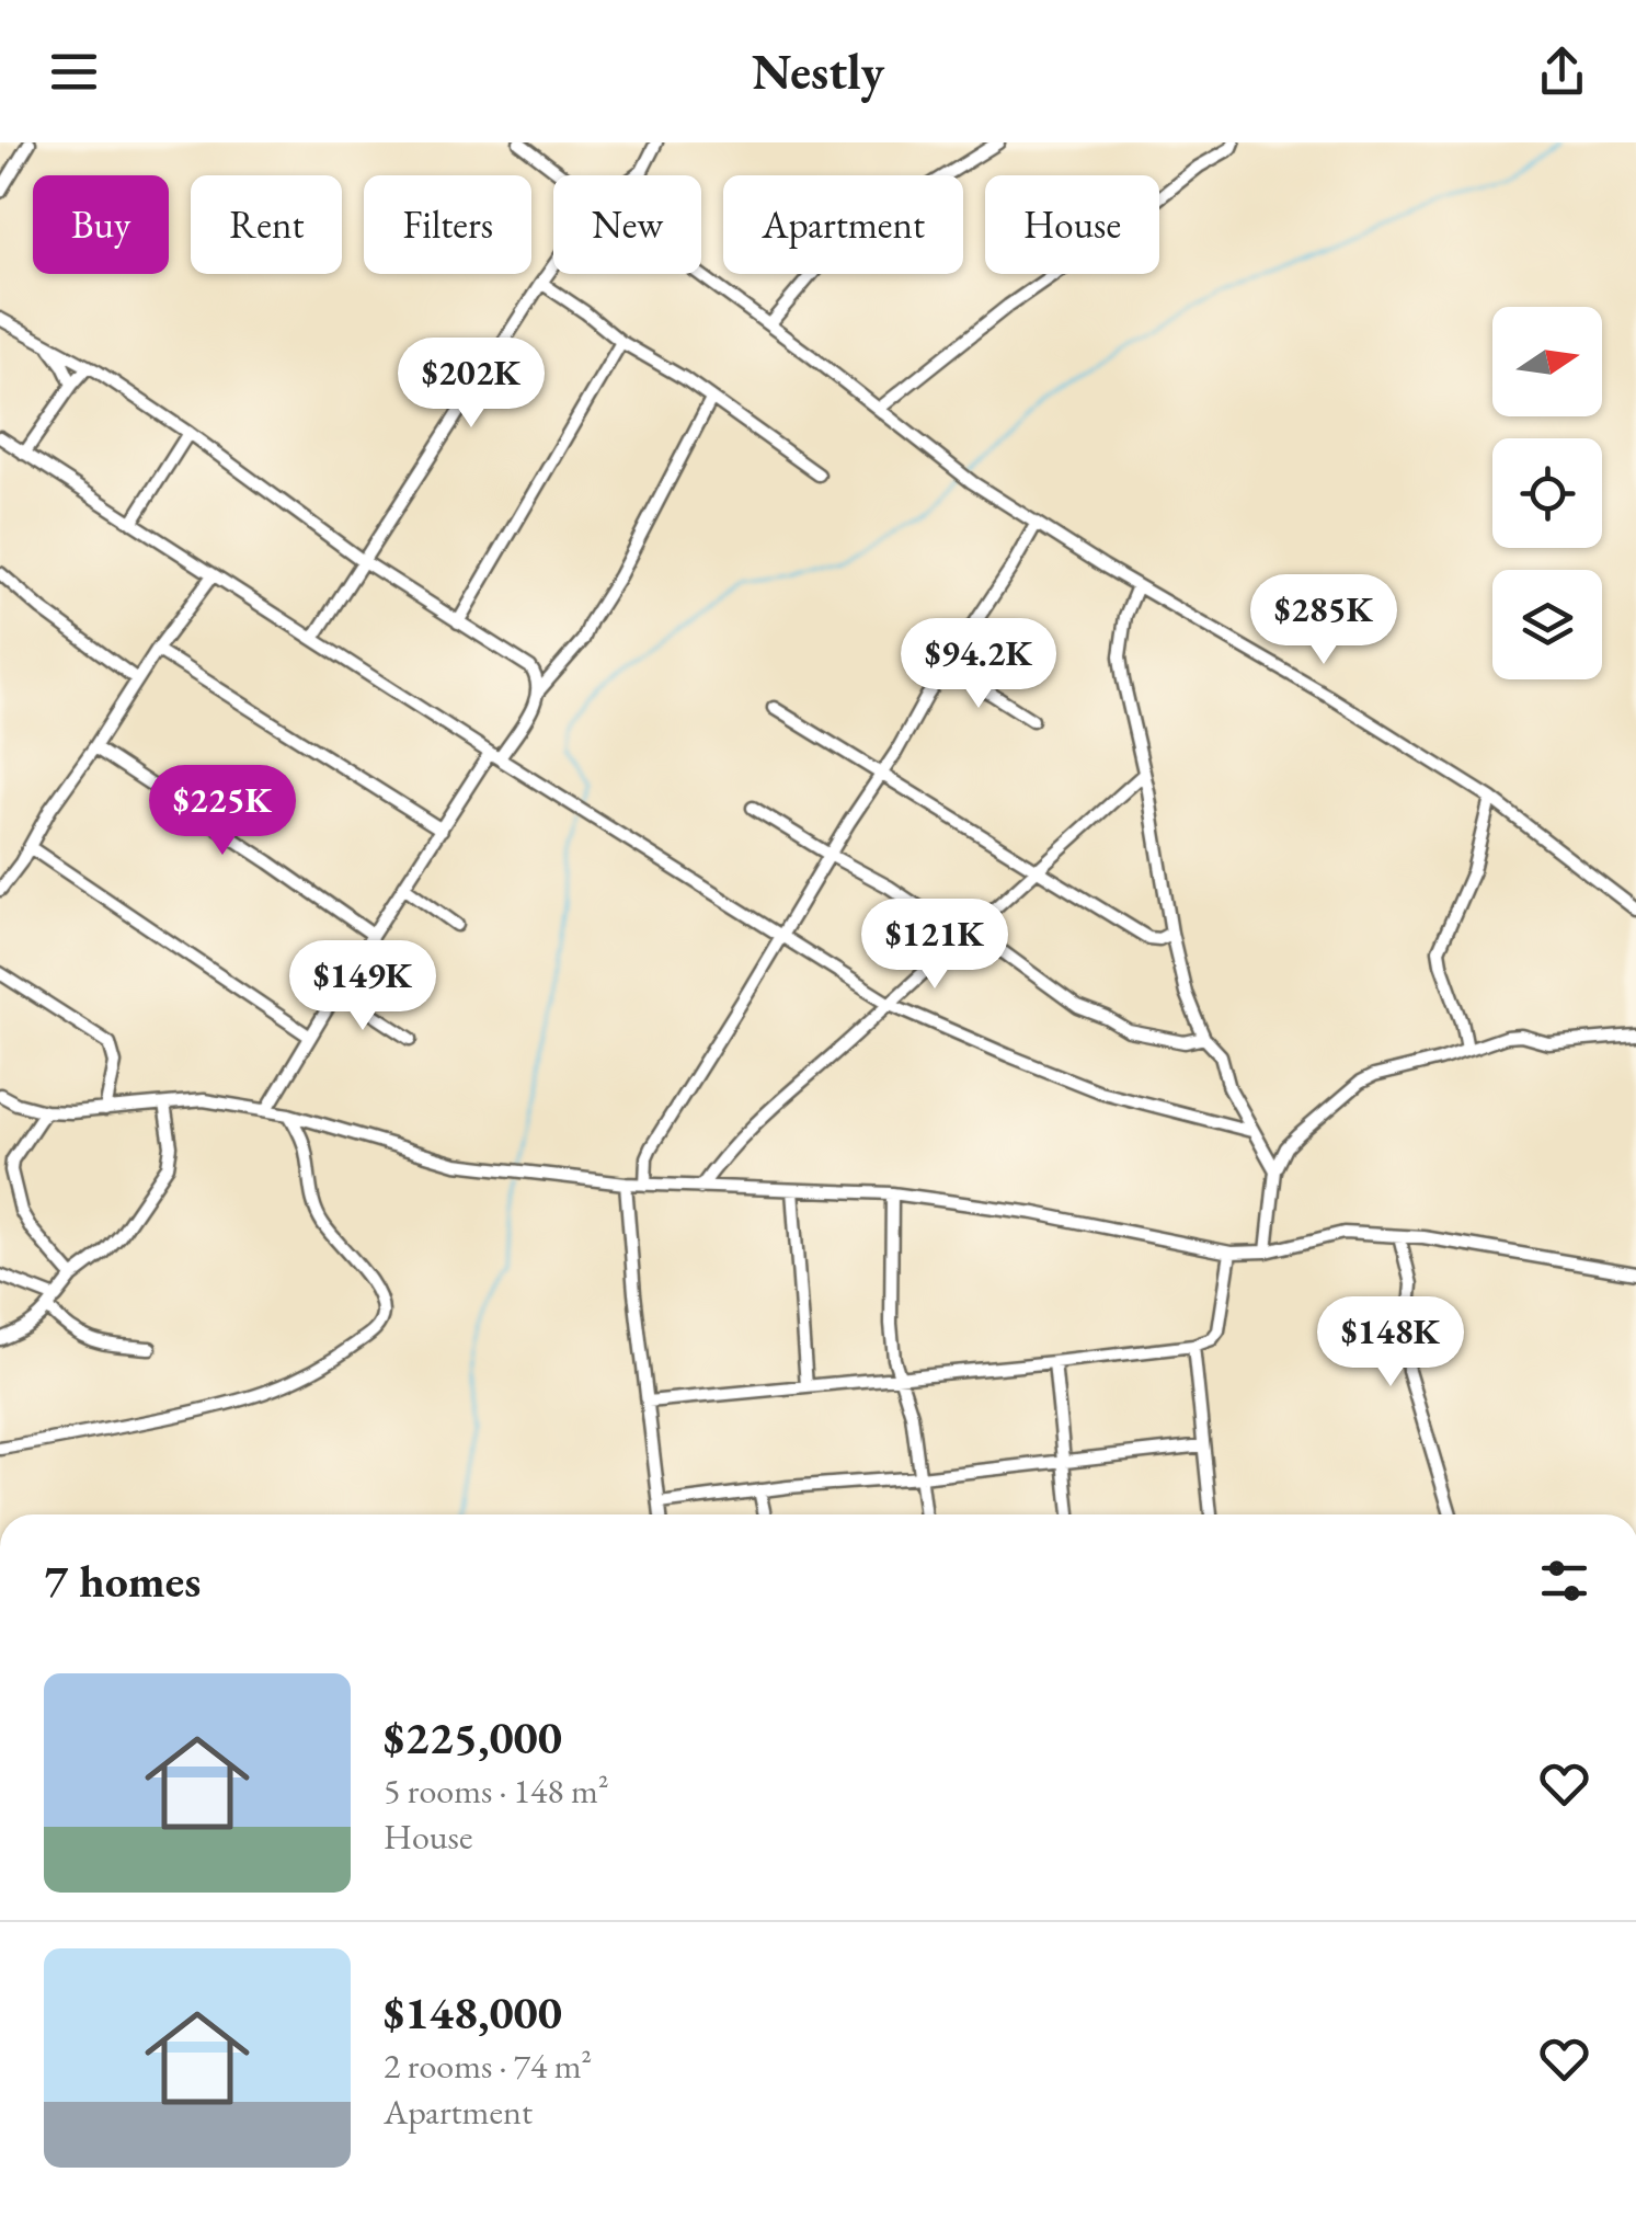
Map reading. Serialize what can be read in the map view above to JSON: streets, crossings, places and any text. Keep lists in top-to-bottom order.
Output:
{
  "north": "right",
  "page": {
    "header": "Nestly",
    "chip": [
      "Buy",
      "Rent",
      "Filters",
      "New",
      "Apartment",
      "House"
    ],
    "price": [
      "$202K",
      "$285K",
      "$94.2K",
      "$225K",
      "$121K",
      "$149K",
      "$148K"
    ],
    "heading": "7 homes",
    "list": [
      {
        "name": "$225,000",
        "note": "5 rooms · 148 m² · House"
      },
      {
        "name": "$148,000",
        "note": "2 rooms · 74 m² · Apartment"
      }
    ]
  }
}
